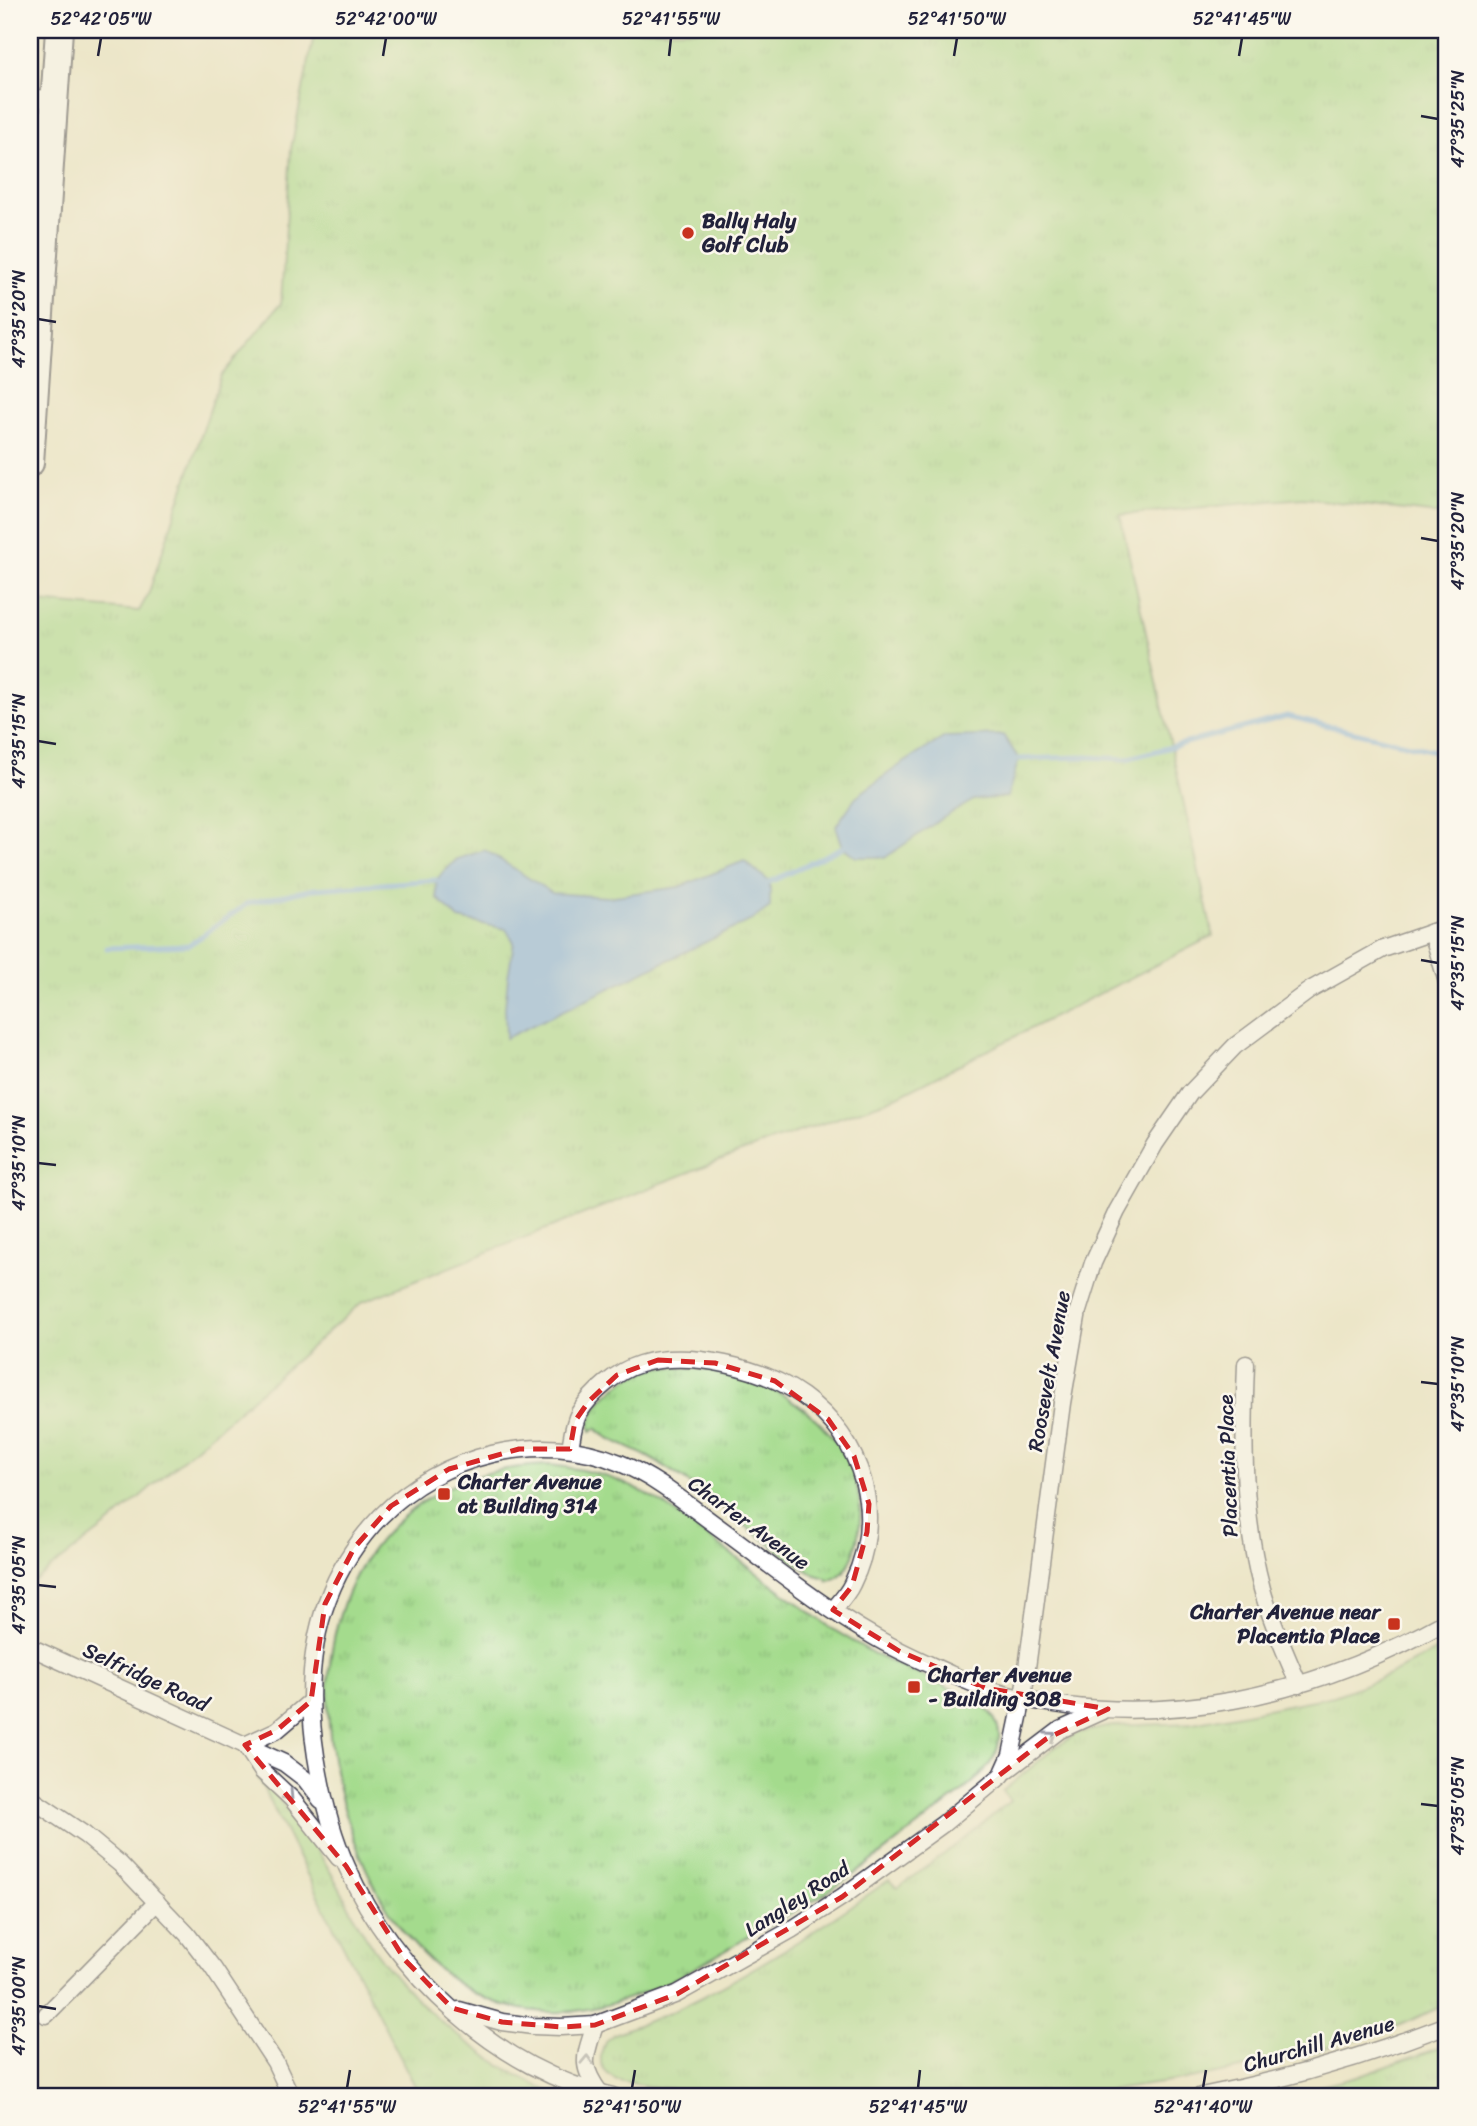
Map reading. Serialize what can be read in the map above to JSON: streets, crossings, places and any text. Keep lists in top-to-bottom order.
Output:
{
  "streets": {
    "street": [
      "Roosevelt Avenue",
      "Placentia Place",
      "Charter Avenue",
      "Selfridge Road",
      "Langley Road",
      "Churchill Avenue"
    ]
  },
  "crossings": [
    ["Roosevelt Avenue", "Charter Avenue"],
    ["Placentia Place", "Charter Avenue"],
    ["Charter Avenue", "Selfridge Road"],
    ["Charter Avenue", "Langley Road"]
  ],
  "places": {
    "other": ["Bally Haly Golf Club"],
    "transit": ["Charter Avenue at Building 314", "Charter Avenue near Placentia Place", "Charter Avenue - Building 308"]
  },
  "coordinates": [
    "52°42'05\"W",
    "52°42'00\"W",
    "52°41'55\"W",
    "52°41'50\"W",
    "52°41'45\"W",
    "47°35'25\"N",
    "47°35'20\"N",
    "47°35'15\"N",
    "47°35'10\"N",
    "47°35'05\"N",
    "47°35'00\"N",
    "52°41'40\"W"
  ]
}
